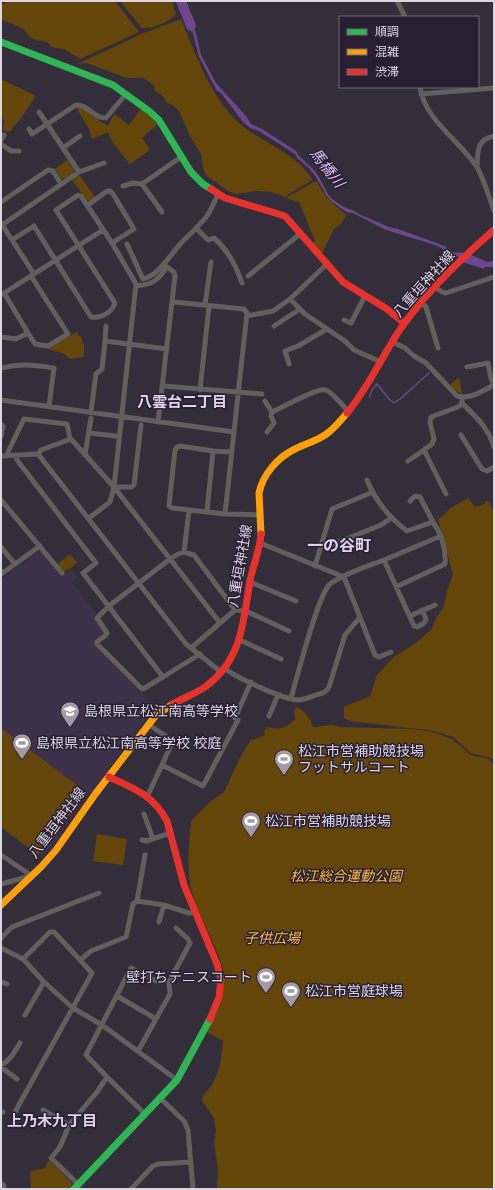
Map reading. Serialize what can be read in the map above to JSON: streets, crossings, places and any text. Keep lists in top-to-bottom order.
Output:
{
  "streets": {
    "street": ["八重垣神社線"]
  },
  "districts": ["八雲台二丁目", "一の谷町", "上乃木九丁目"],
  "water": ["馬橋川"],
  "parks": ["松江総合運動公園", "子供広場"],
  "places": {
    "school or university": ["島根県立松江南高等学校"],
    "sports": [
      "島根県立松江南高等学校 校庭",
      "松江市営補助競技場 フットサルコート",
      "松江市営補助競技場",
      "壁打ちテニスコート",
      "松江市営庭球場"
    ]
  },
  "legend": ["順調", "混雑", "渋滞"]
}
